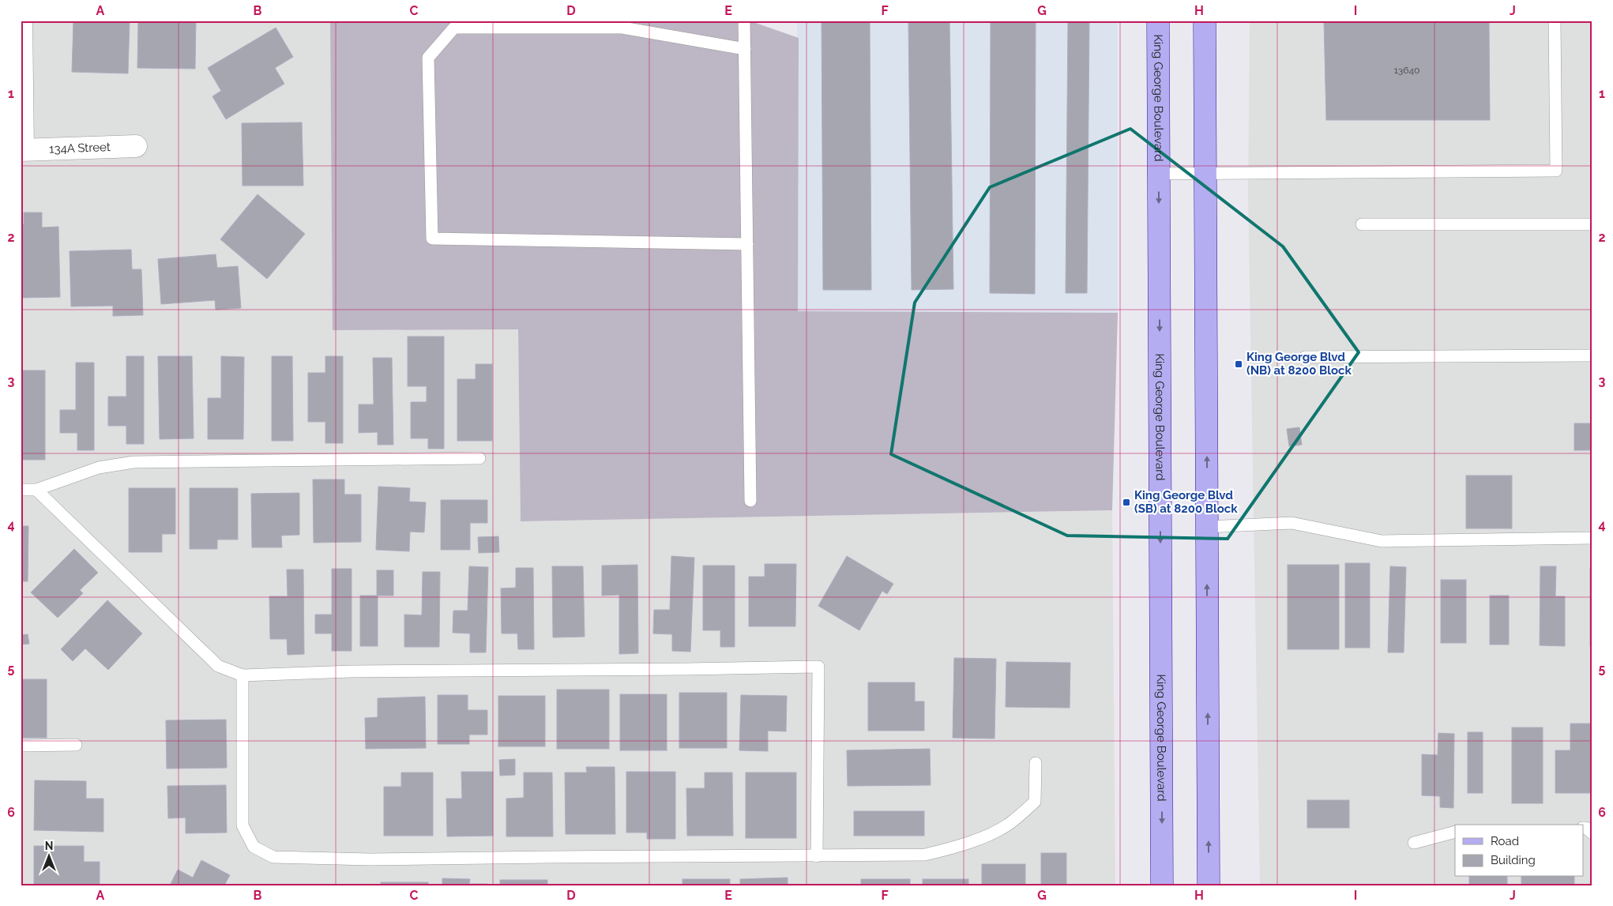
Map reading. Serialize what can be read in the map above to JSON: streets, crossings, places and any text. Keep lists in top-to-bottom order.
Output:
{
  "streets": {
    "main road": ["King George Boulevard"],
    "street": ["134A Street"]
  },
  "places": {
    "transit": ["King George Blvd (NB) at 8200 Block", "King George Blvd (SB) at 8200 Block"]
  },
  "house_numbers": ["13640"],
  "legend": ["Road", "Building"],
  "north": "top",
  "grid": {
    "columns": [
      "A",
      "B",
      "C",
      "D",
      "E",
      "F",
      "G",
      "H",
      "I",
      "J"
    ],
    "rows": [
      "1",
      "2",
      "3",
      "4",
      "5",
      "6"
    ]
  }
}
